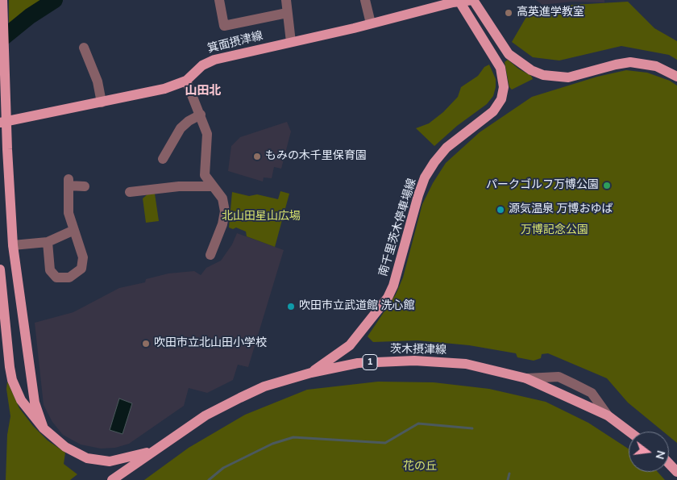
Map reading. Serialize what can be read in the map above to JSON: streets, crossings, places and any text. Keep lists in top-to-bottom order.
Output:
{
  "streets": {
    "main road": [
      "箕面摂津線",
      "南千里茨木停車場線",
      "茨木摂津線",
      "1"
    ]
  },
  "crossings": [
    ["箕面摂津線", "南千里茨木停車場線"],
    ["南千里茨木停車場線", "茨木摂津線"]
  ],
  "districts": ["山田北"],
  "parks": ["北山田星山広場", "万博記念公園", "花の丘"],
  "places": [
    "高英進学教室",
    "もみの木千里保育園",
    "パークゴルフ万博公園",
    "源気温泉 万博おゆば",
    "吹田市立武道館 洗心館",
    "吹田市立北山田小学校"
  ],
  "north": "right"
}
